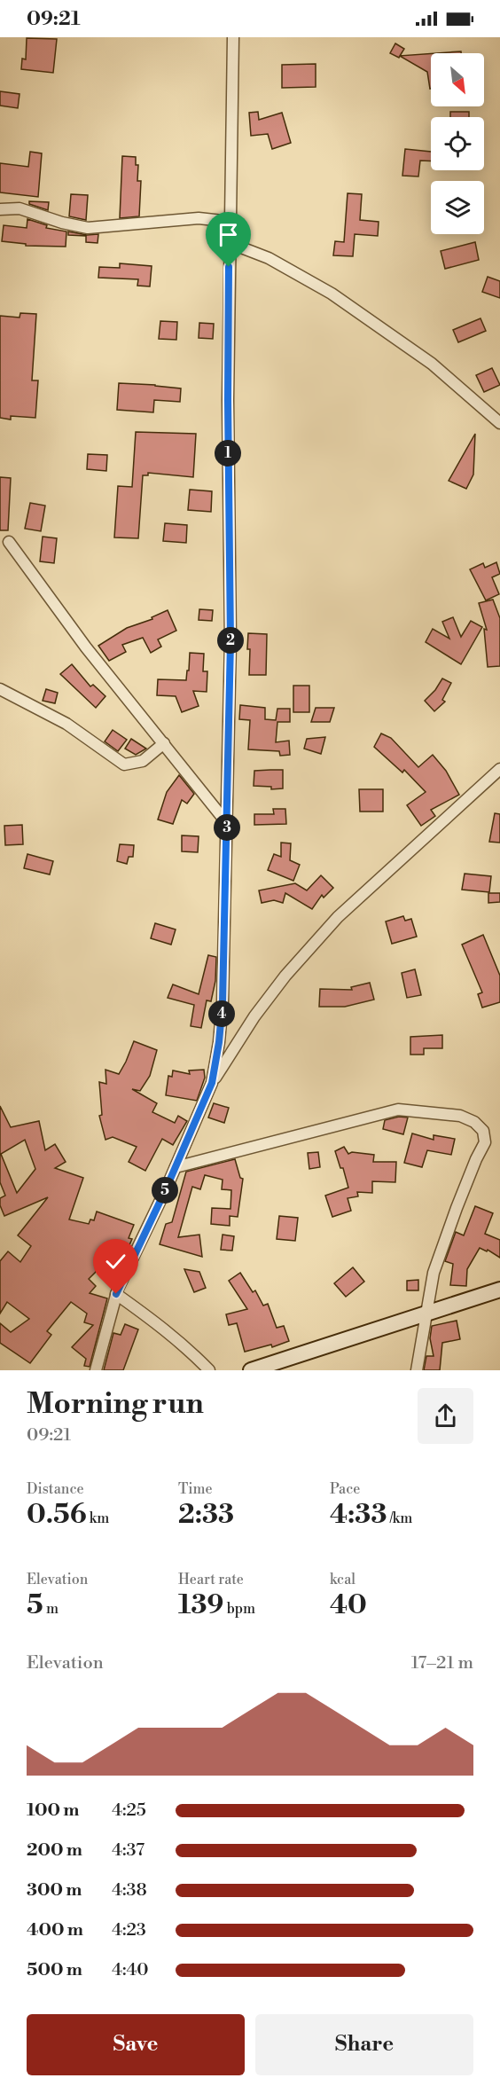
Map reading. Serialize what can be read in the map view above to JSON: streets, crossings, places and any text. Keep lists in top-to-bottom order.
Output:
{
  "north": "bottom right",
  "page": {
    "status": "09:21",
    "pins": [
      "1",
      "2",
      "3",
      "4",
      "5"
    ],
    "heading": ["Morning run", "09:21"],
    "stats": [
      ["Distance", "0.56 km"],
      ["Time", "2:33"],
      ["Pace", "4:33 /km"],
      ["Elevation", "5 m"],
      ["Heart rate", "139 bpm"],
      ["kcal", "40"]
    ],
    "chart": ["Elevation", "17–21 m"],
    "list": [
      {
        "name": "100 m",
        "note": "4:25"
      },
      {
        "name": "200 m",
        "note": "4:37"
      },
      {
        "name": "300 m",
        "note": "4:38"
      },
      {
        "name": "400 m",
        "note": "4:23"
      },
      {
        "name": "500 m",
        "note": "4:40"
      }
    ],
    "buttons": ["Save", "Share"]
  }
}
